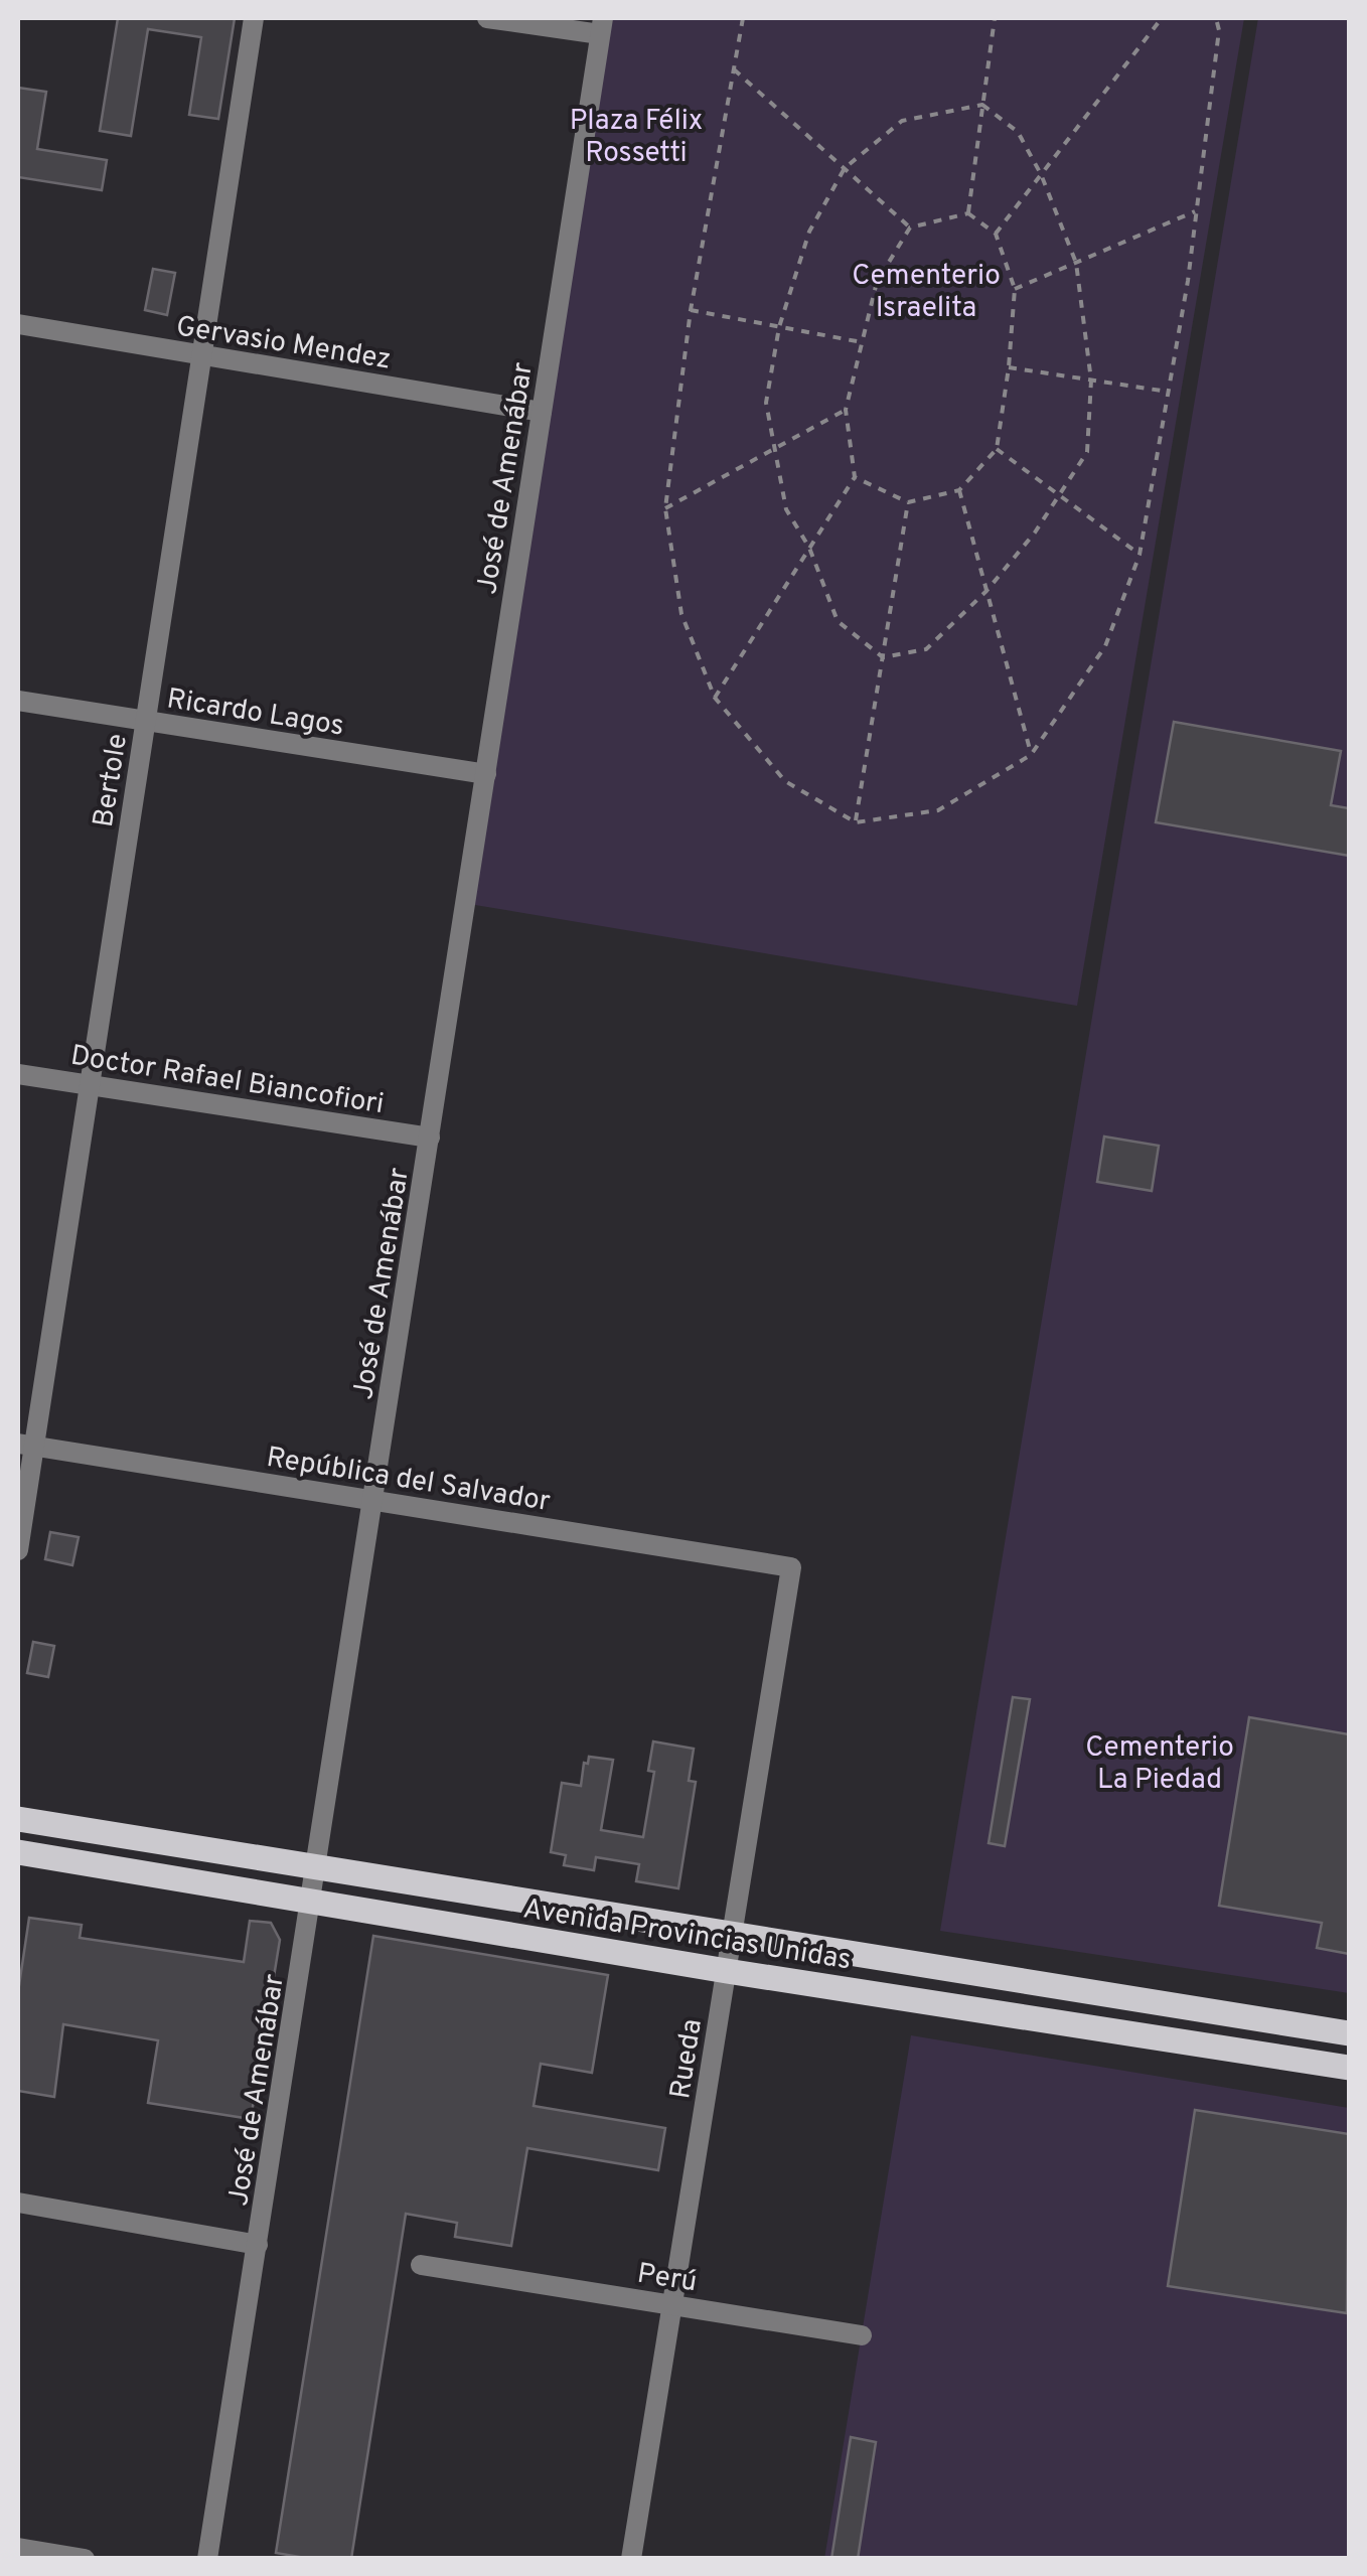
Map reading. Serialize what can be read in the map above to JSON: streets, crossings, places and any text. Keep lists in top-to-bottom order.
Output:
{
  "streets": {
    "main road": ["Avenida Provincias Unidas"],
    "street": [
      "Gervasio Mendez",
      "José de Amenábar",
      "Ricardo Lagos",
      "Bertole",
      "Doctor Rafael Biancofiori",
      "República del Salvador",
      "Rueda",
      "Perú"
    ]
  },
  "crossings": [
    ["Gervasio Mendez", "José de Amenábar"],
    ["Gervasio Mendez", "Bertole"],
    ["José de Amenábar", "Ricardo Lagos"],
    ["José de Amenábar", "Doctor Rafael Biancofiori"],
    ["José de Amenábar", "República del Salvador"],
    ["José de Amenábar", "Avenida Provincias Unidas"],
    ["Ricardo Lagos", "Bertole"],
    ["Bertole", "Doctor Rafael Biancofiori"],
    ["Bertole", "República del Salvador"],
    ["República del Salvador", "Rueda"],
    ["Avenida Provincias Unidas", "Rueda"],
    ["Rueda", "Perú"]
  ],
  "parks": ["Plaza Félix Rossetti", "Cementerio Israelita", "Cementerio La Piedad"]
}
